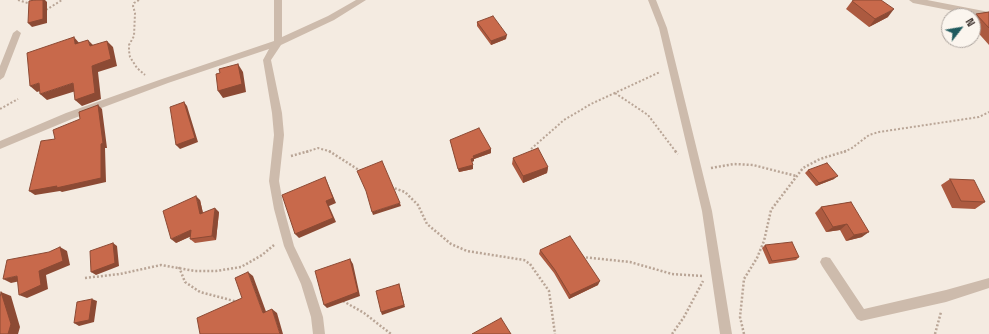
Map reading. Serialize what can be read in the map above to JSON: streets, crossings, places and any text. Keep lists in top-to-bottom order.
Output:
{
  "north": "top right"
}
